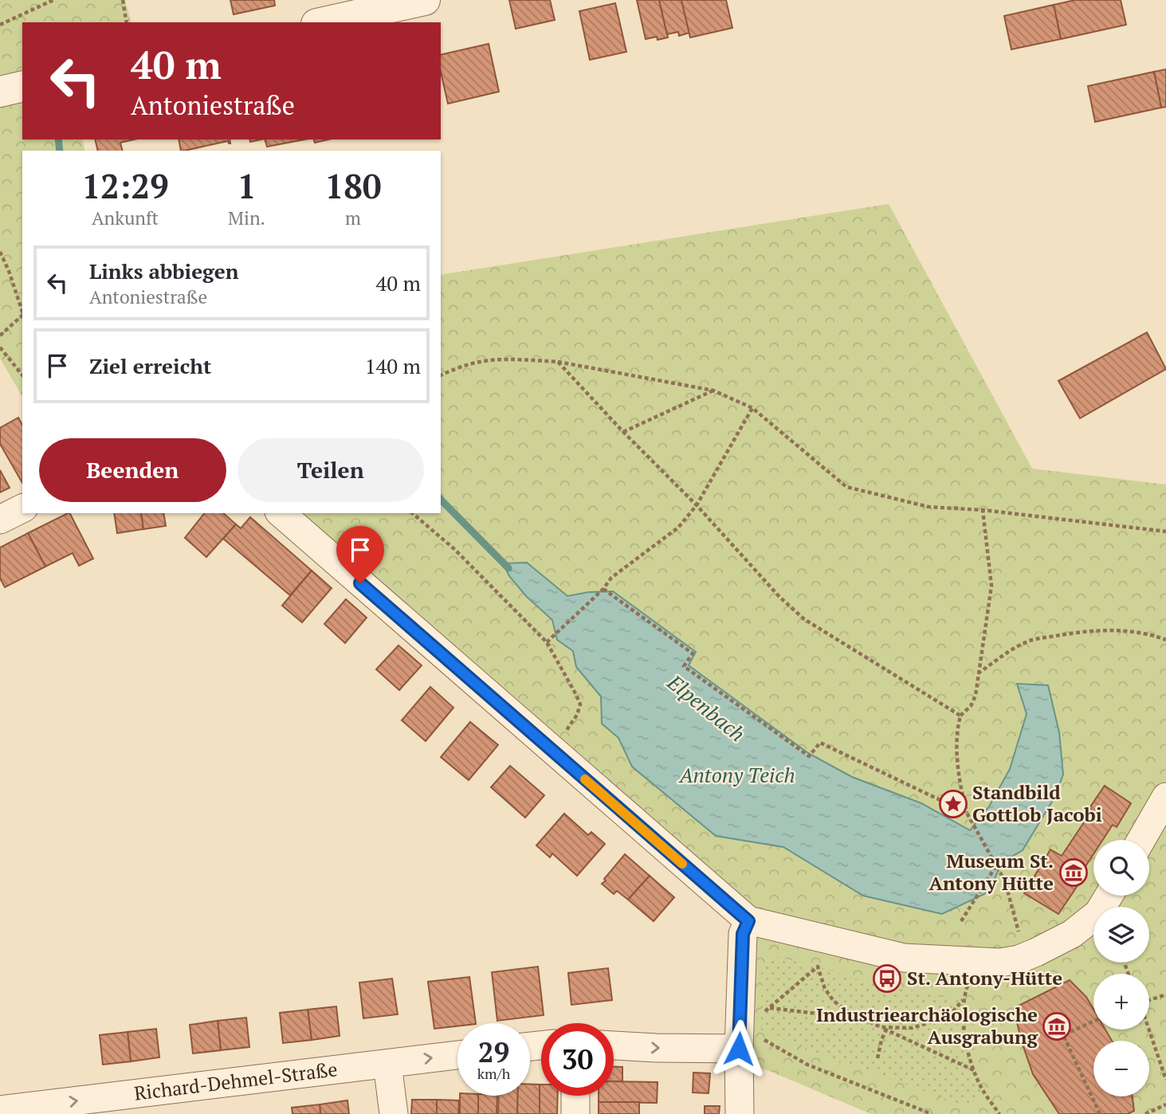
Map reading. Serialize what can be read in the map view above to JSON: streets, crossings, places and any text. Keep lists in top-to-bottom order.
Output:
{
  "streets": {
    "street": ["Richard-Dehmel-Straße"]
  },
  "one_way": ["Richard-Dehmel-Straße"],
  "water": ["Elpenbach", "Antony Teich"],
  "places": {
    "place": ["Standbild Gottlob Jacobi"],
    "museum": ["Museum St. Antony Hütte", "Industriearchäologische Ausgrabung"],
    "bus stop": ["St. Antony-Hütte"]
  },
  "page": {
    "turn": ["40 m", "Antoniestraße"],
    "eta": [
      "12:29",
      "Ankunft",
      "1",
      "Min.",
      "180",
      "m"
    ],
    "list": [
      {
        "name": "Links abbiegen",
        "note": "Antoniestraße",
        "value": "40 m"
      },
      {
        "name": "Ziel erreicht",
        "value": "140 m"
      }
    ],
    "buttons": ["Beenden", "Teilen"],
    "map_buttons": ["+", "−"],
    "speed": "29 km/h",
    "limit": "30"
  }
}
